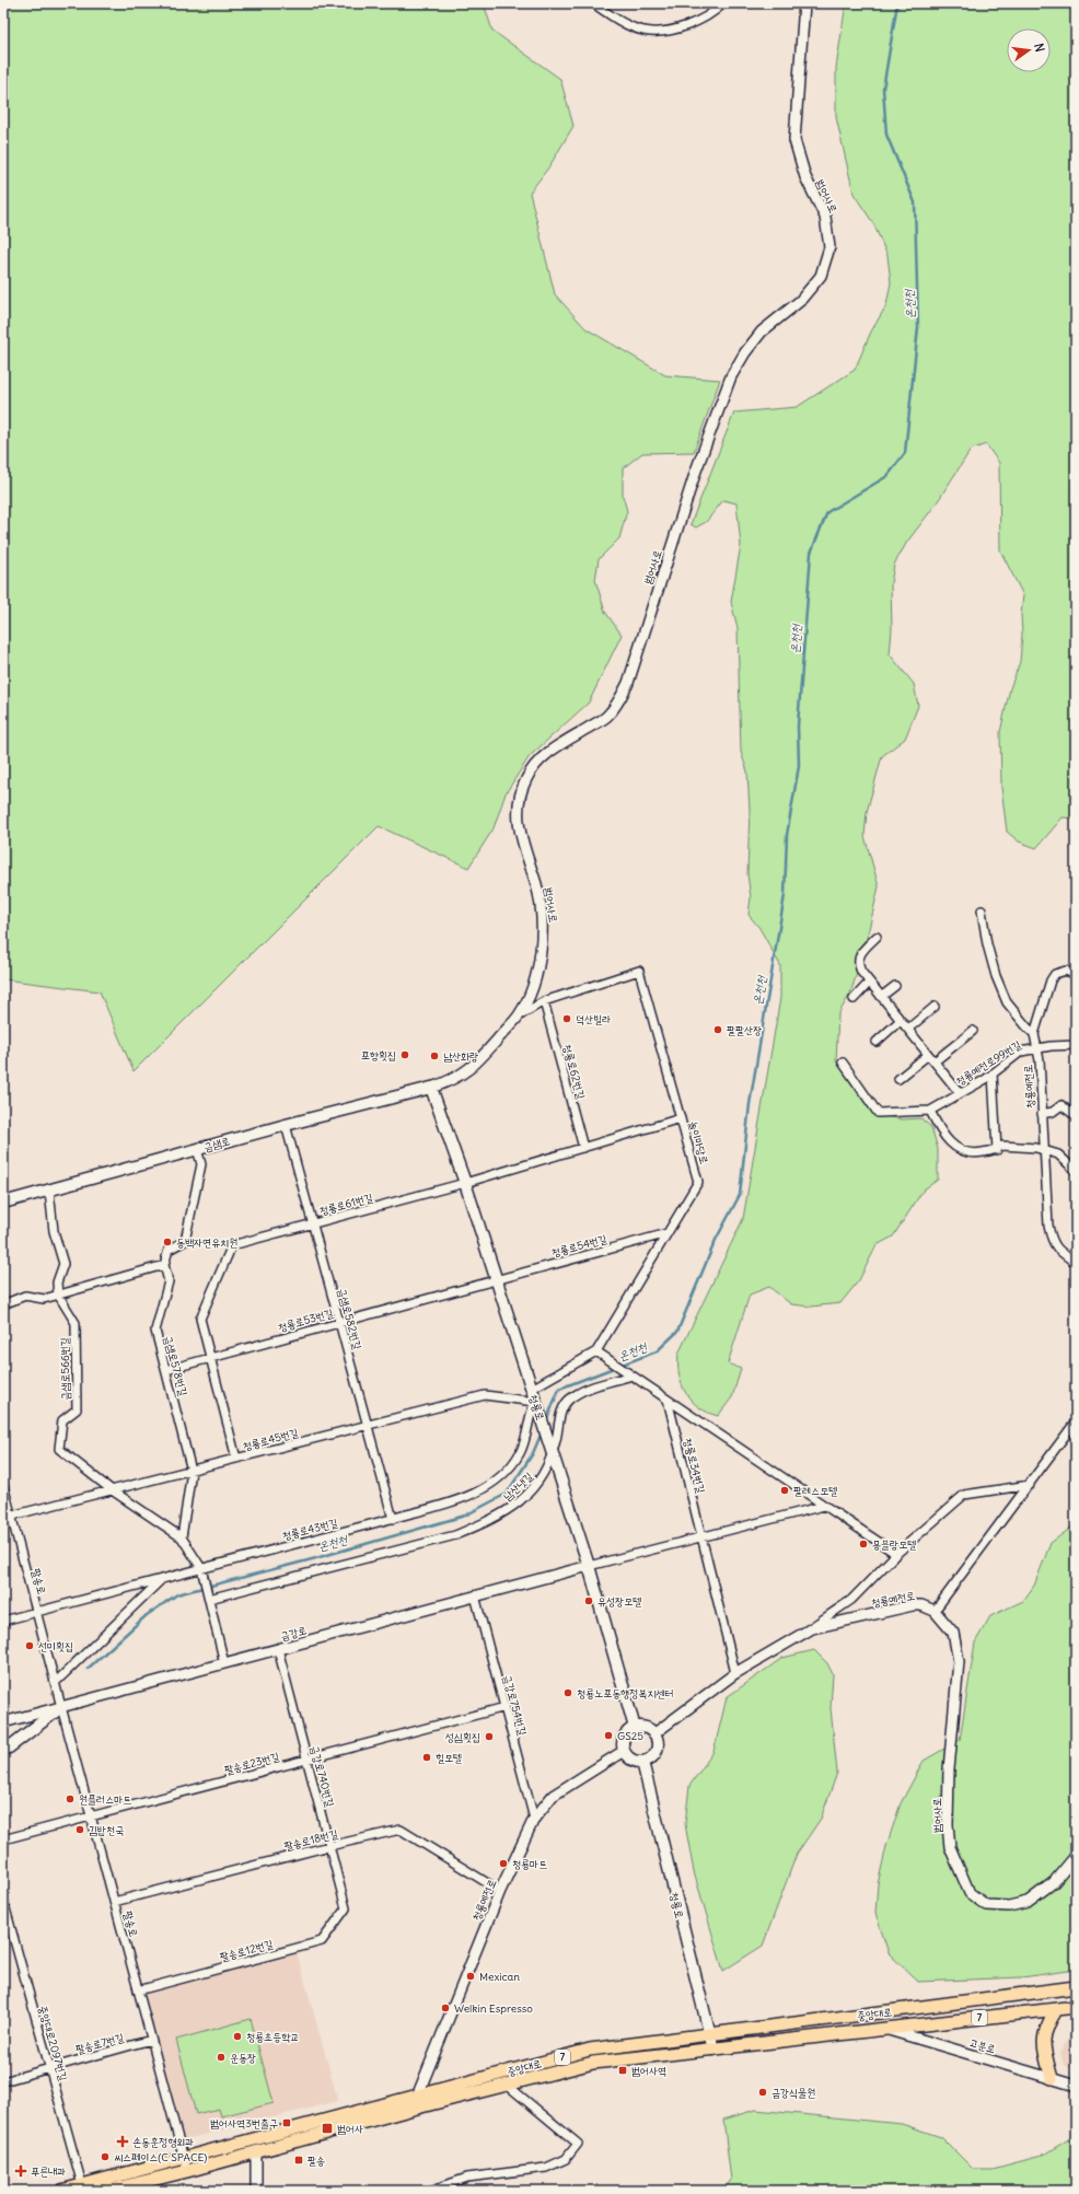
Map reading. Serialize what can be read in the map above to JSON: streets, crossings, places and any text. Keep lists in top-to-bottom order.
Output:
{
  "streets": {
    "main road": [
      "금샘로",
      "청룡로",
      "중앙대로",
      "7"
    ],
    "street": [
      "범어사로",
      "청룡예전로99번길",
      "청룡로62번길",
      "청룡예전로",
      "놀이마당로",
      "청룡로61번길",
      "청룡로54번길",
      "금샘로582번길",
      "청룡로53번길",
      "금샘로578번길",
      "금샘로566번길",
      "청룡로45번길",
      "청룡로34번길",
      "남산냇길",
      "청룡로43번길",
      "팔송로",
      "금강로",
      "금강로754번길",
      "팔송로23번길",
      "금강로740번길",
      "팔송로18번길",
      "팔송로12번길",
      "중앙대로2097번길",
      "팔송로7번길",
      "고분로"
    ]
  },
  "crossings": [
    ["범어사로", "청룡예전로"],
    ["범어사로", "놀이마당로"],
    ["범어사로", "금샘로"],
    ["범어사로", "청룡로"],
    ["청룡예전로99번길", "청룡예전로"],
    ["청룡로62번길", "놀이마당로"],
    ["청룡예전로", "청룡로"],
    ["청룡예전로", "청룡로34번길"],
    ["청룡예전로", "금강로754번길"],
    ["청룡예전로", "팔송로18번길"],
    ["청룡예전로", "중앙대로"],
    ["놀이마당로", "청룡로54번길"],
    ["놀이마당로", "청룡로"],
    ["금샘로", "금샘로582번길"],
    ["금샘로", "청룡로"],
    ["청룡로61번길", "금샘로582번길"],
    ["청룡로61번길", "청룡로53번길"],
    ["청룡로61번길", "청룡로"],
    ["청룡로54번길", "청룡로53번길"],
    ["청룡로54번길", "청룡로"],
    ["금샘로582번길", "청룡로53번길"],
    ["금샘로582번길", "청룡로45번길"],
    ["금샘로582번길", "청룡로43번길"],
    ["청룡로53번길", "금샘로578번길"],
    ["청룡로53번길", "청룡로"],
    ["금샘로578번길", "금샘로566번길"],
    ["금샘로578번길", "청룡로45번길"],
    ["금샘로566번길", "청룡로45번길"],
    ["청룡로", "청룡로45번길"],
    ["청룡로", "남산냇길"],
    ["청룡로", "청룡로43번길"],
    ["청룡로", "금강로"],
    ["청룡로", "중앙대로"],
    ["청룡로45번길", "청룡로43번길"],
    ["청룡로45번길", "팔송로"],
    ["청룡로43번길", "팔송로"],
    ["팔송로", "금강로"],
    ["팔송로", "팔송로23번길"],
    ["팔송로", "팔송로18번길"],
    ["팔송로", "팔송로12번길"],
    ["팔송로", "중앙대로"],
    ["팔송로", "팔송로7번길"],
    ["금강로", "금강로754번길"],
    ["금강로", "금강로740번길"],
    ["금강로754번길", "팔송로23번길"],
    ["팔송로23번길", "금강로740번길"],
    ["금강로740번길", "팔송로18번길"],
    ["금강로740번길", "팔송로12번길"],
    ["중앙대로", "중앙대로2097번길"],
    ["중앙대로", "고분로"],
    ["중앙대로2097번길", "팔송로7번길"]
  ],
  "water": ["온천천"],
  "places": {
    "other": [
      "덕산빌라",
      "팔팔산장",
      "포항횟집",
      "남산화랑",
      "동백자연유치원",
      "팔레스모텔",
      "몽블랑모텔",
      "유성장모텔",
      "선미횟집",
      "청룡노포동행정복지센터",
      "GS25",
      "성심횟집",
      "힐모텔",
      "원플러스마트",
      "김밥천국",
      "청룡마트",
      "Mexican",
      "Welkin Espresso",
      "청룡초등학교",
      "운동장",
      "금강식물원",
      "씨스페이스(C SPACE)"
    ],
    "transit": [
      "범어사역",
      "범어사역3번출구",
      "범어사",
      "팔송"
    ],
    "health": ["손동훈정형외과", "푸른내과"]
  },
  "north": "right"
}
